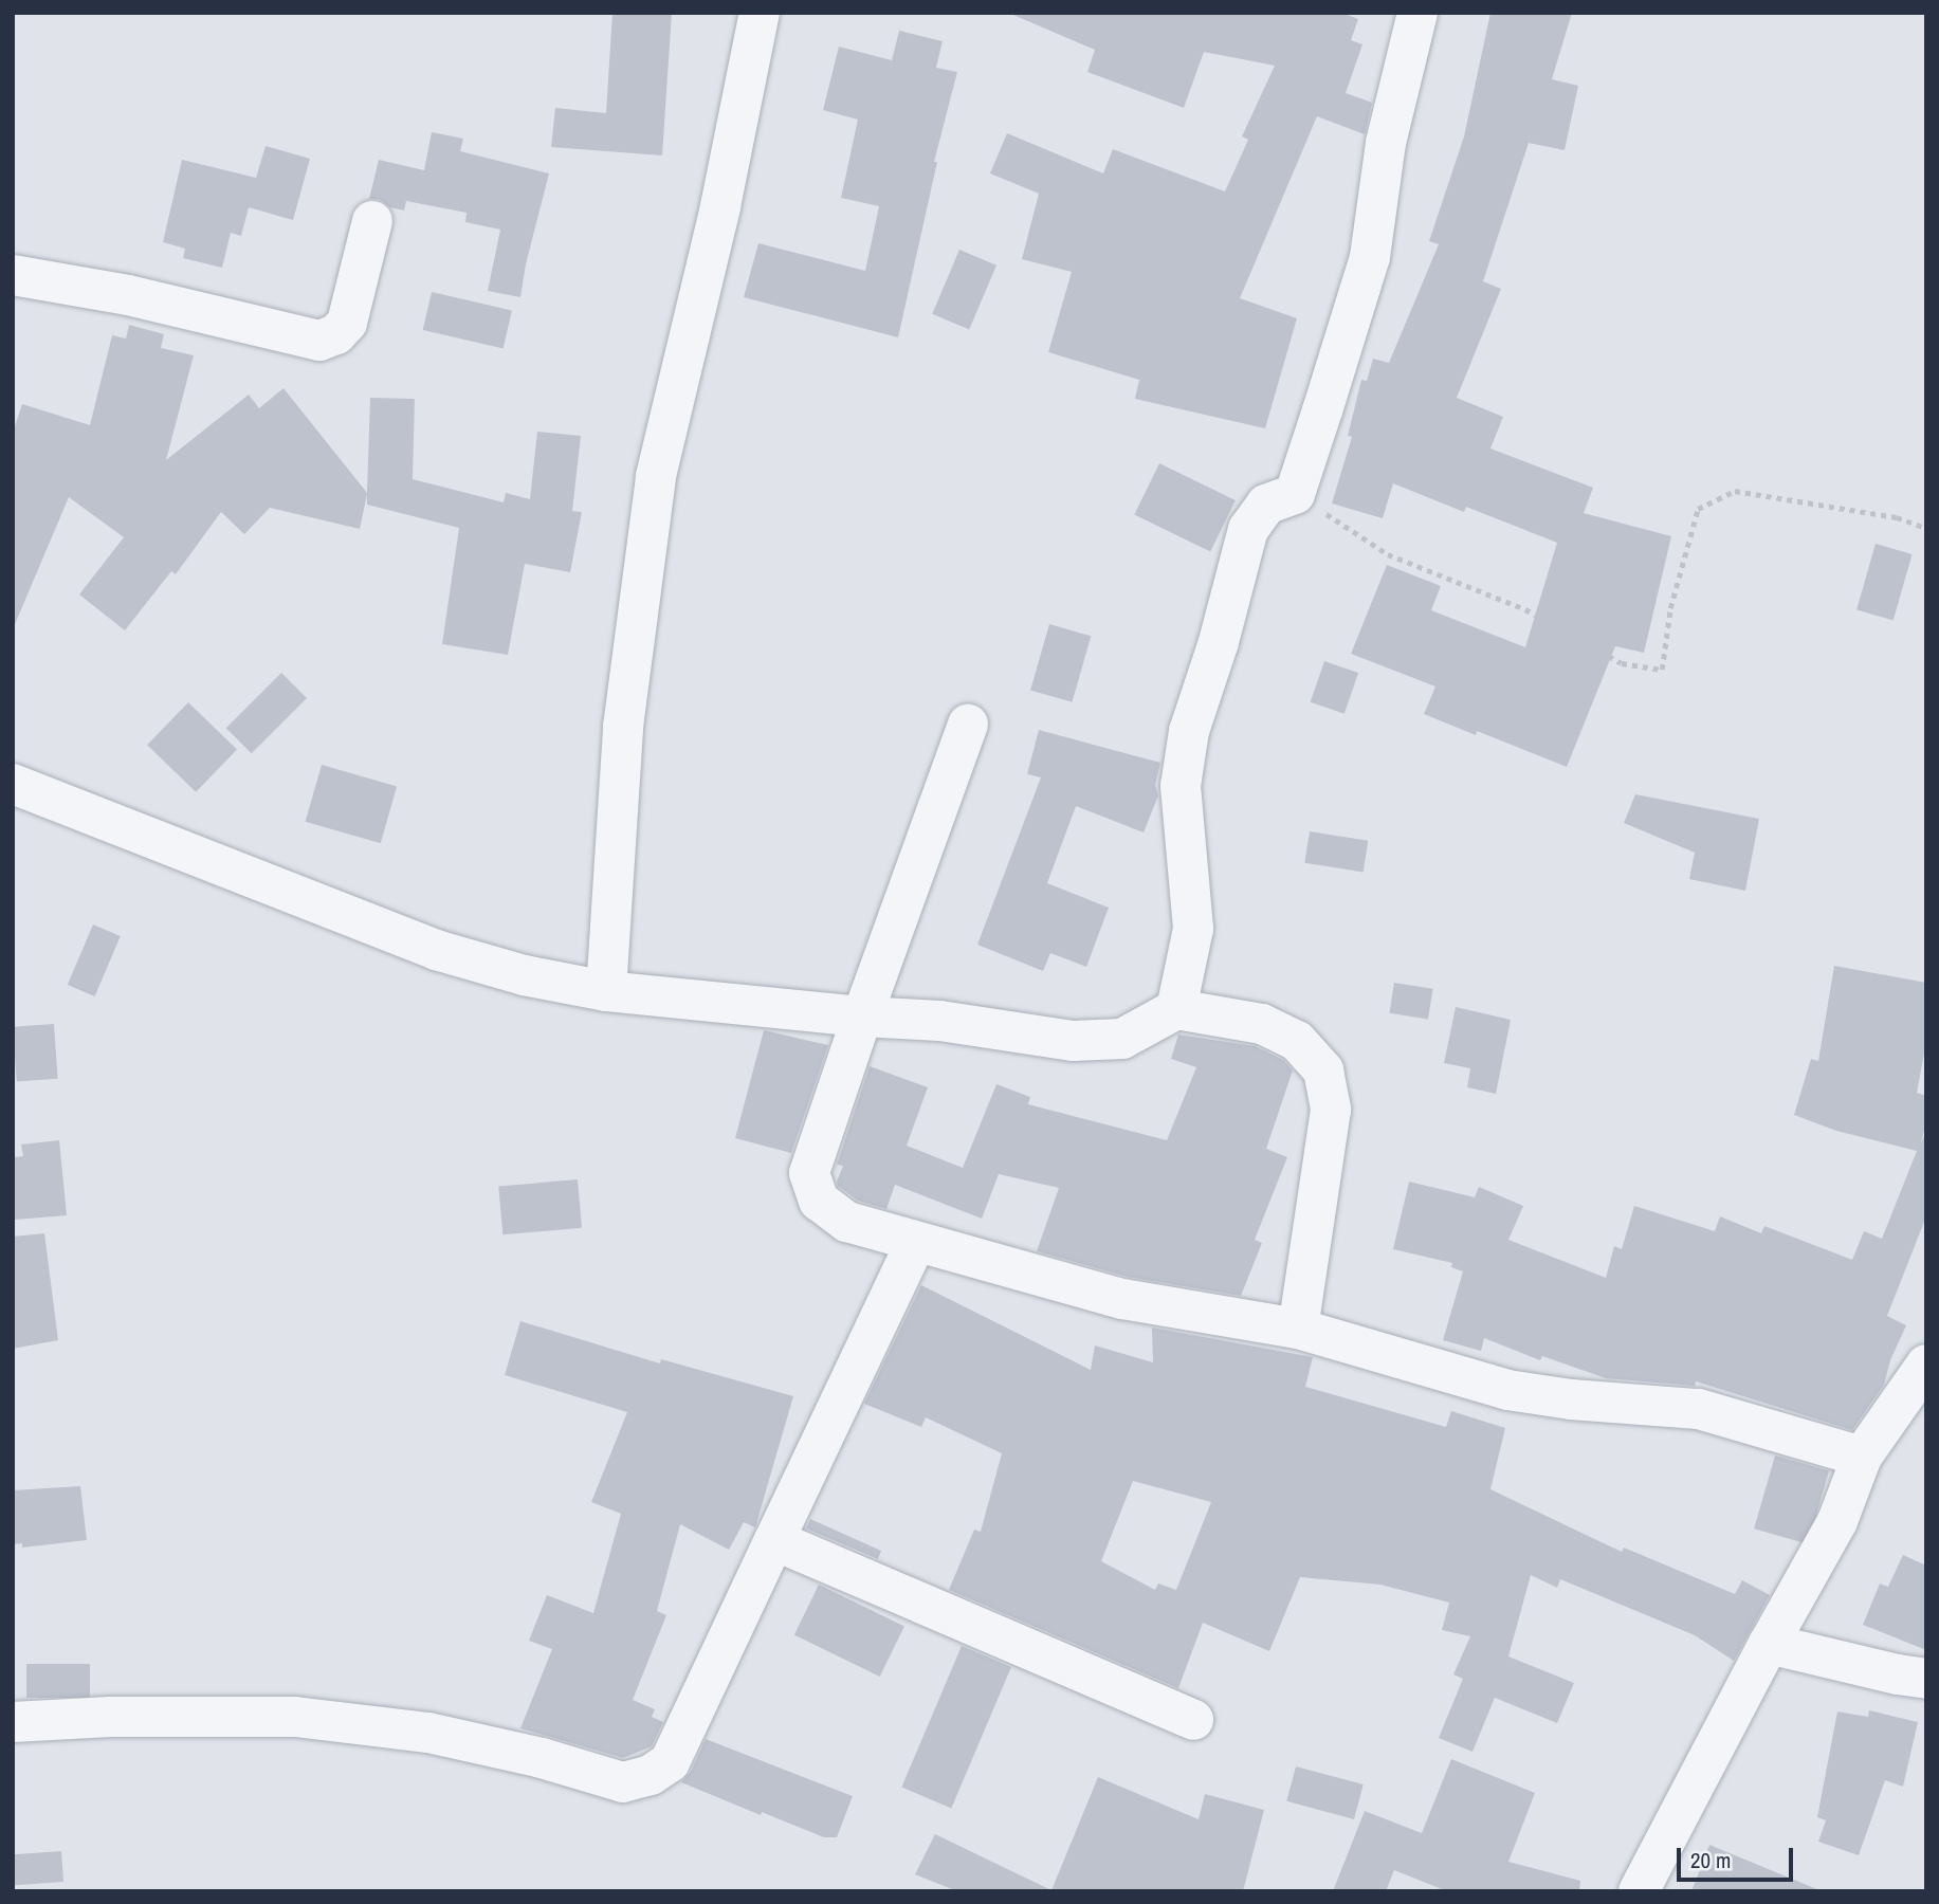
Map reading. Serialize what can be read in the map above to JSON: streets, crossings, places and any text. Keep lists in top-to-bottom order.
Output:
{
  "scale_bar": "20 m"
}
